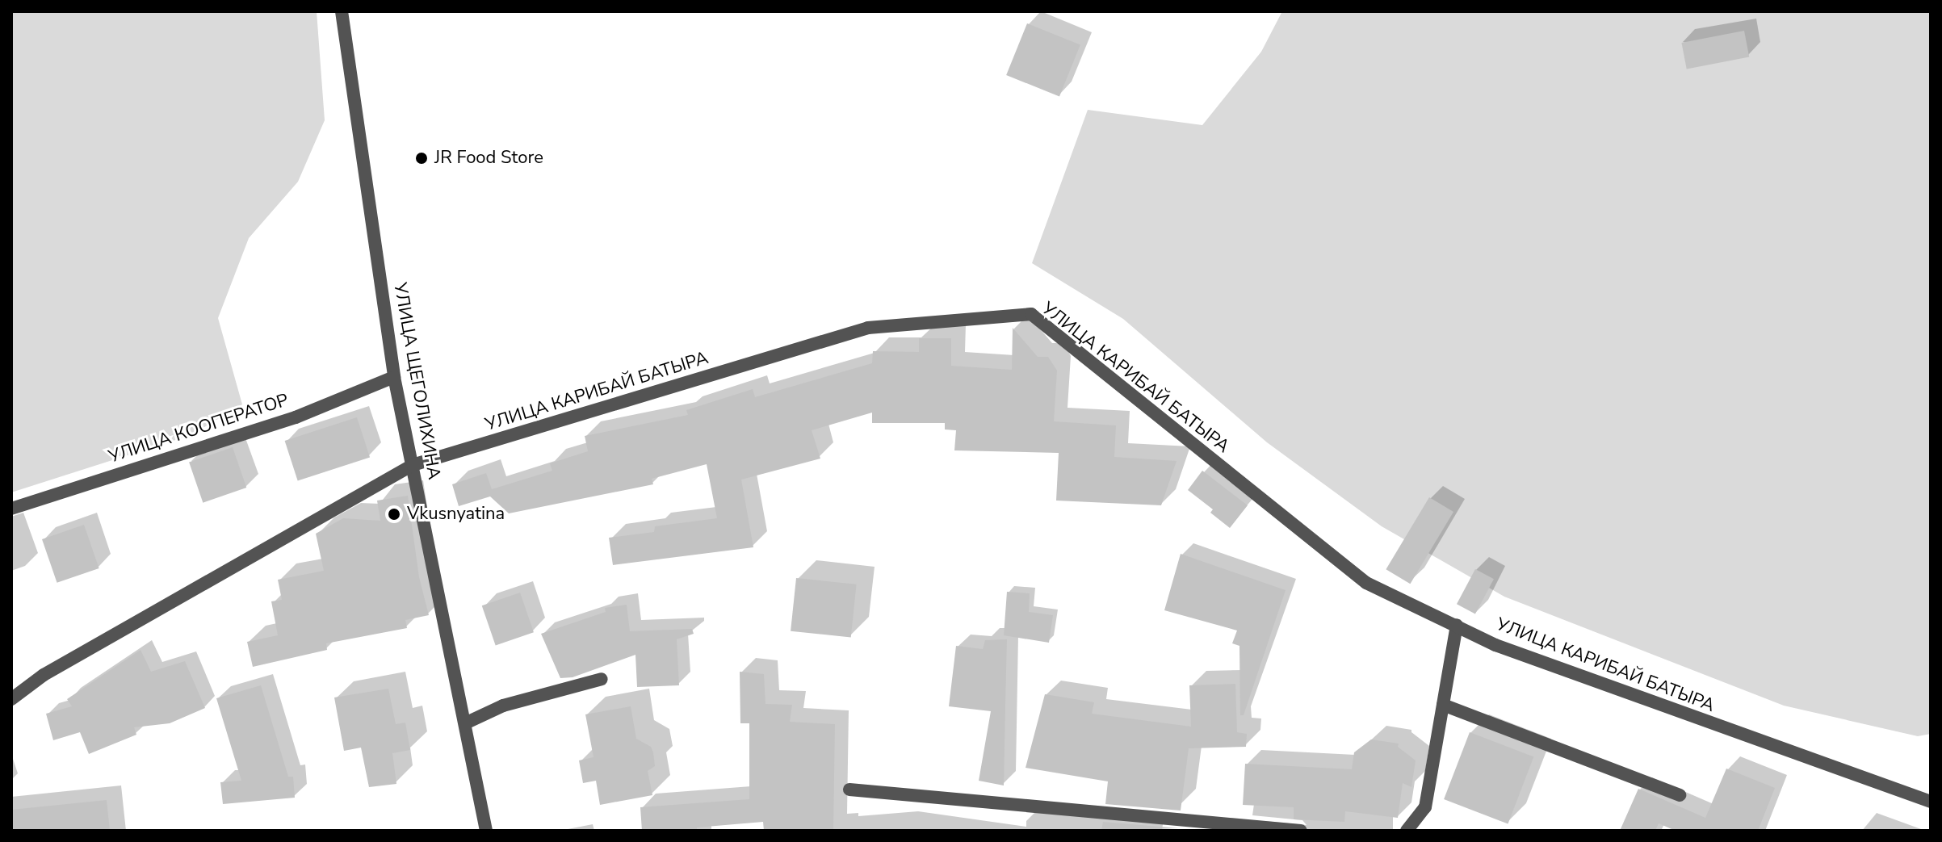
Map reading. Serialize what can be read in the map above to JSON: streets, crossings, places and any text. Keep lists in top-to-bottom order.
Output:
{
  "streets": {
    "street": ["УЛИЦА КАРИБАЙ БАТЫРА", "УЛИЦА ЩЕГОЛИХИНА", "УЛИЦА КООПЕРАТОР"]
  },
  "crossings": [
    ["УЛИЦА КАРИБАЙ БАТЫРА", "УЛИЦА ЩЕГОЛИХИНА"],
    ["УЛИЦА ЩЕГОЛИХИНА", "УЛИЦА КООПЕРАТОР"]
  ],
  "places": ["JR Food Store", "Vkusnyatina"]
}
